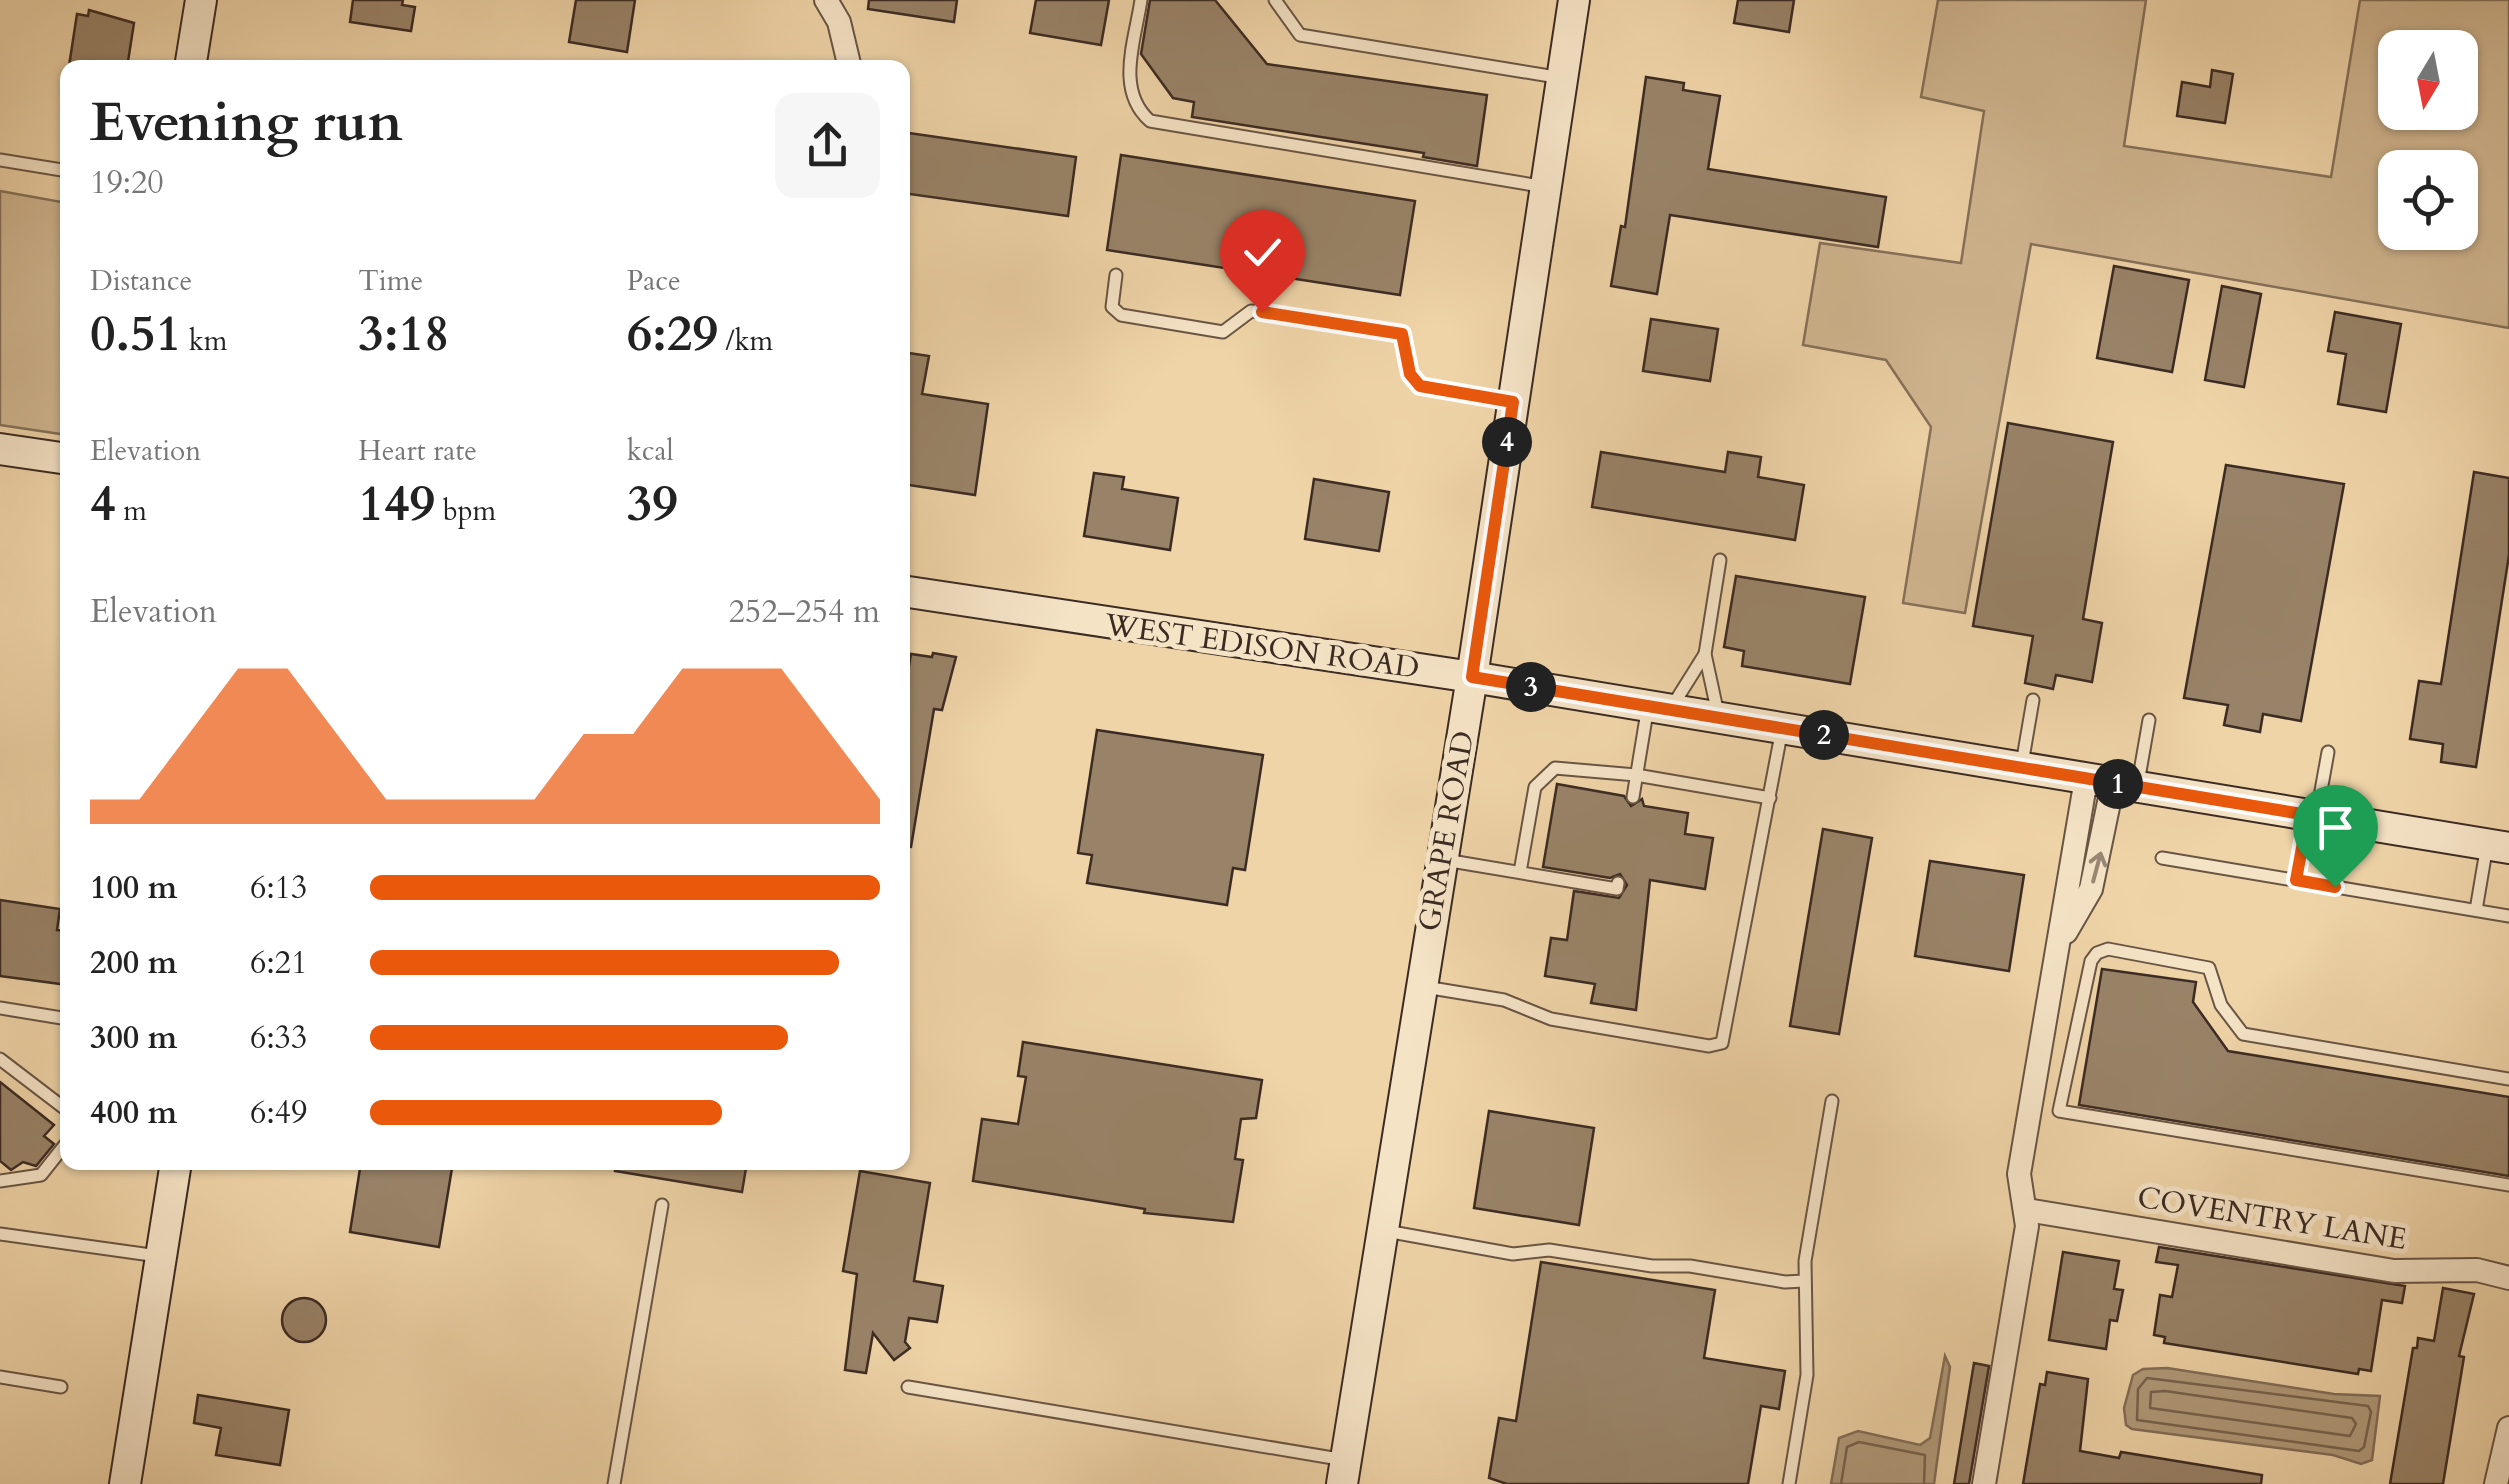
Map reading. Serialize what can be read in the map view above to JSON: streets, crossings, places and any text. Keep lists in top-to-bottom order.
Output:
{
  "streets": {
    "main road": ["WEST EDISON ROAD", "GRAPE ROAD"],
    "street": ["COVENTRY LANE"]
  },
  "crossings": [
    ["WEST EDISON ROAD", "GRAPE ROAD"]
  ],
  "north": "bottom",
  "page": {
    "heading": ["Evening run", "19:20"],
    "stats": [
      ["Distance", "0.51 km"],
      ["Time", "3:18"],
      ["Pace", "6:29 /km"],
      ["Elevation", "4 m"],
      ["Heart rate", "149 bpm"],
      ["kcal", "39"]
    ],
    "pins": [
      "4",
      "3",
      "2",
      "1"
    ],
    "chart": ["Elevation", "252–254 m"],
    "list": [
      {
        "name": "100 m",
        "note": "6:13"
      },
      {
        "name": "200 m",
        "note": "6:21"
      },
      {
        "name": "300 m",
        "note": "6:33"
      },
      {
        "name": "400 m",
        "note": "6:49"
      }
    ]
  }
}
